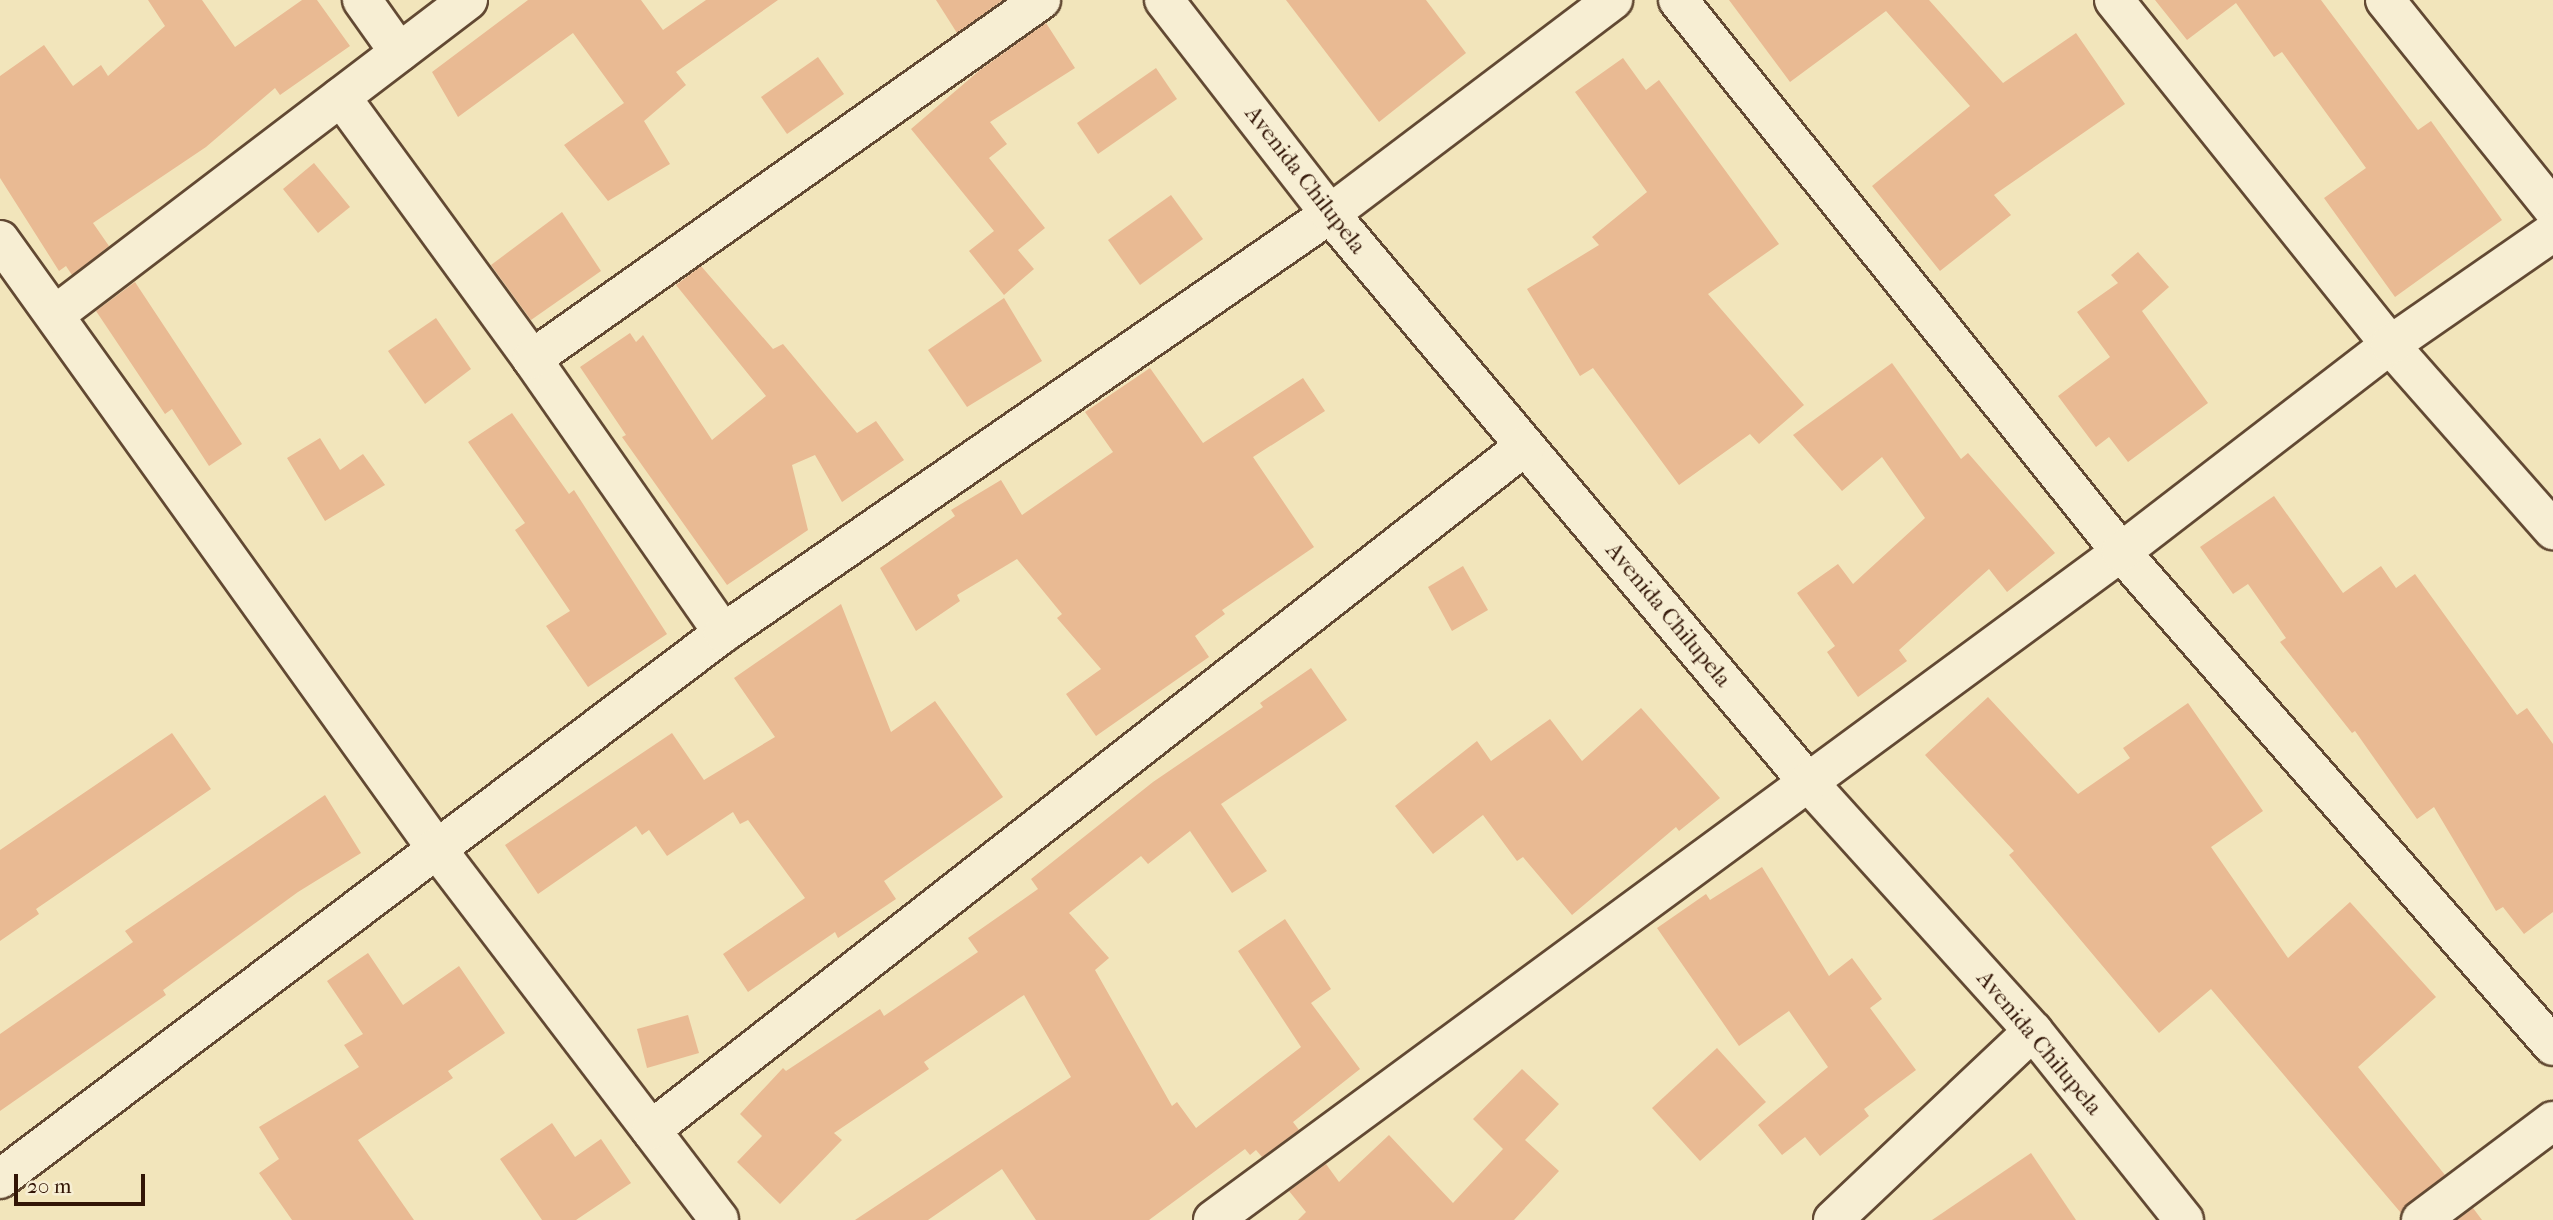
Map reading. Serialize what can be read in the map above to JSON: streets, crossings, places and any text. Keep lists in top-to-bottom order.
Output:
{
  "streets": {
    "street": ["Avenida Chilupela"]
  },
  "scale_bar": "20 m"
}
